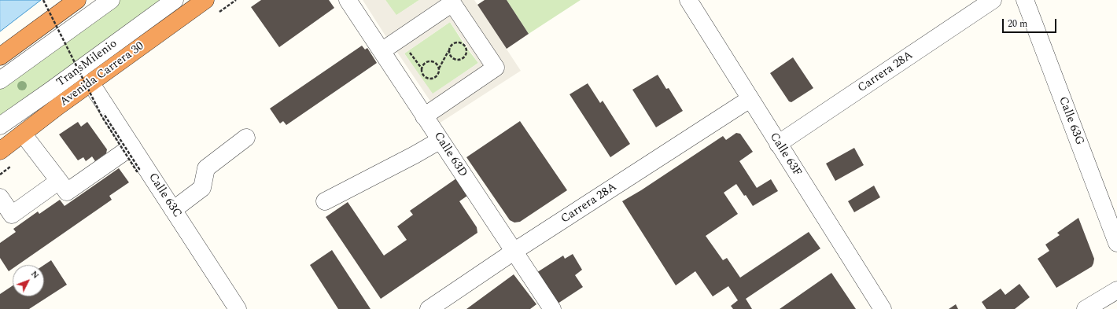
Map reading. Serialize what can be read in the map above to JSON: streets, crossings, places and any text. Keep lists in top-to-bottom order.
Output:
{
  "streets": {
    "highway": ["Avenida Carrera 30"],
    "street": [
      "TransMilenio",
      "Carrera 28A",
      "Calle 63G",
      "Calle 63D",
      "Calle 63F",
      "Calle 63C"
    ]
  },
  "crossings": [
    ["Carrera 28A", "Calle 63D"],
    ["Carrera 28A", "Calle 63F"],
    ["Avenida Carrera 30", "Calle 63C"]
  ],
  "scale_bar": "20 m",
  "north": "top right"
}
